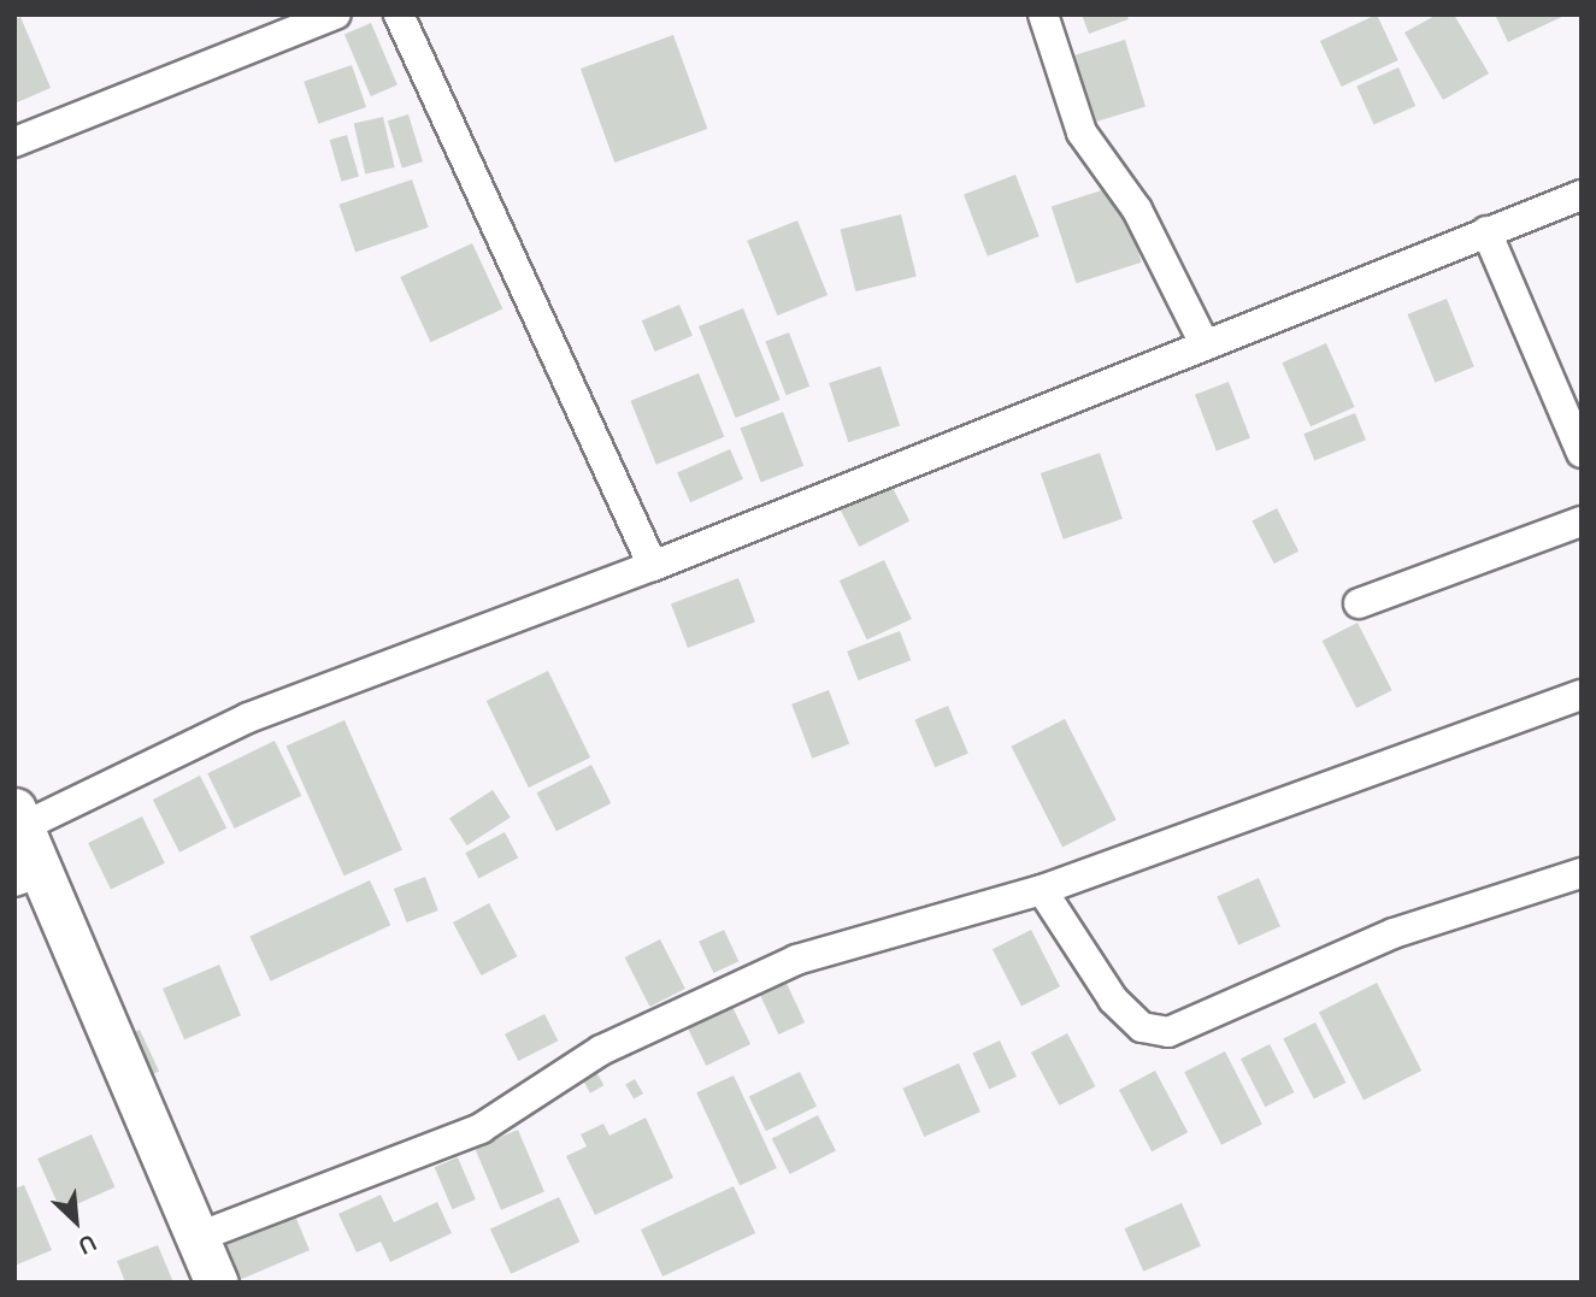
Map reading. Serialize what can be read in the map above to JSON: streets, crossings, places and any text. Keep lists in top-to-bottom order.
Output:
{
  "north": "bottom right"
}
